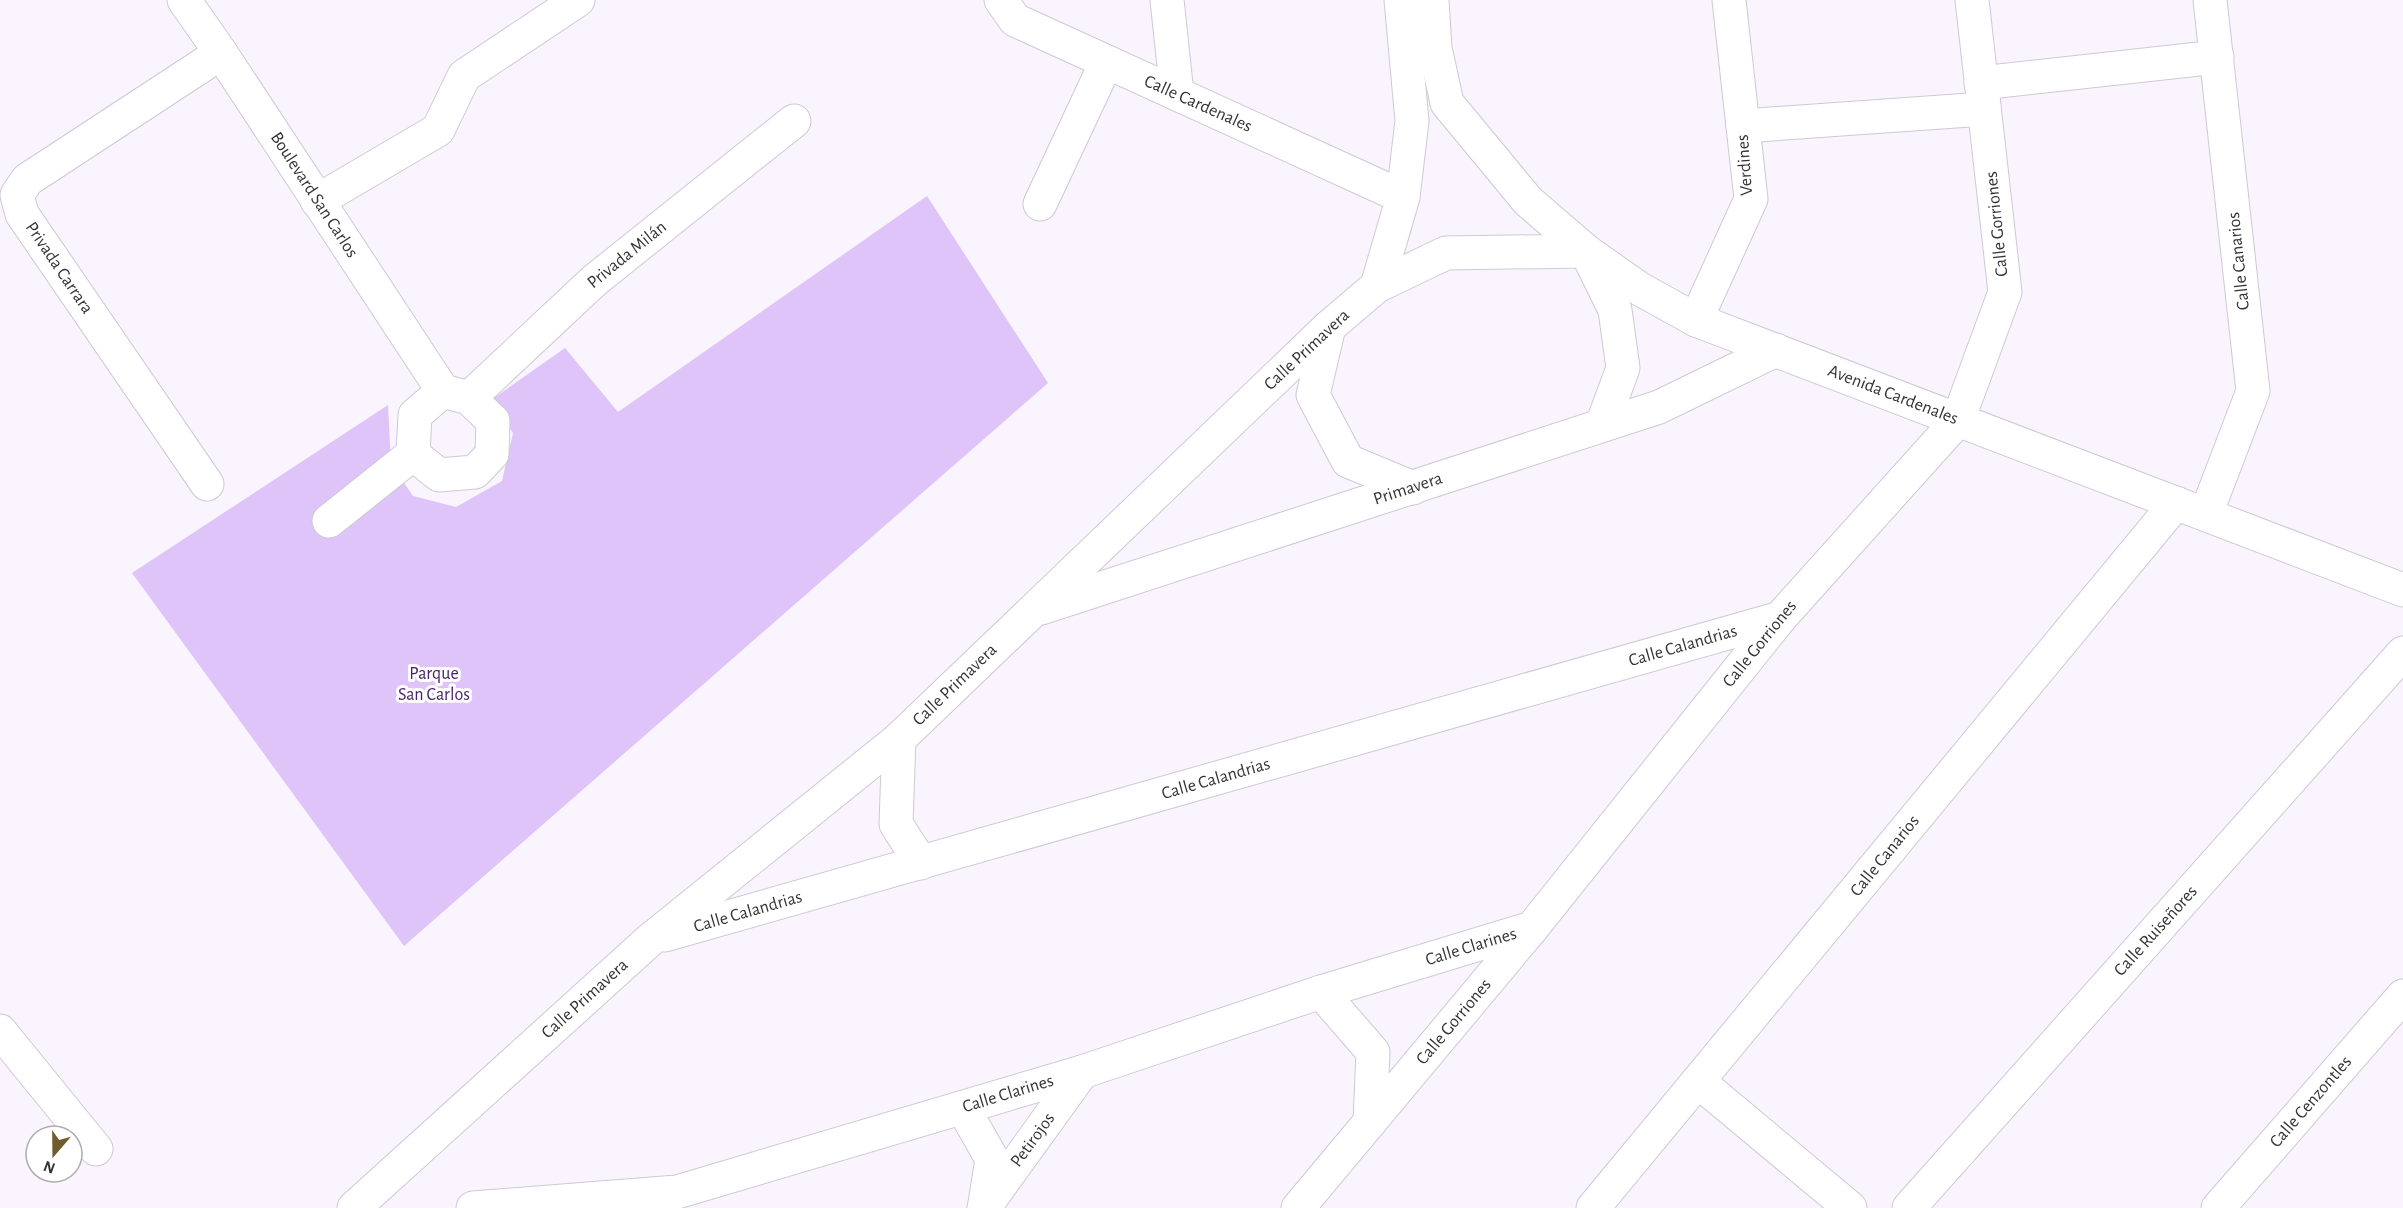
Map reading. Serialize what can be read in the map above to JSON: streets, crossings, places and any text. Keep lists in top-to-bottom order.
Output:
{
  "streets": {
    "street": [
      "Calle Cardenales",
      "Verdines",
      "Boulevard San Carlos",
      "Calle Gorriones",
      "Privada Milán",
      "Calle Canarios",
      "Privada Carrara",
      "Calle Primavera",
      "Avenida Cardenales",
      "Primavera",
      "Calle Calandrias",
      "Calle Ruiseñores",
      "Calle Clarines",
      "Calle Cenzontles",
      "Petirojos"
    ]
  },
  "crossings": [
    ["Verdines", "Avenida Cardenales"],
    ["Boulevard San Carlos", "Privada Milán"],
    ["Boulevard San Carlos", "Privada Carrara"],
    ["Calle Gorriones", "Avenida Cardenales"],
    ["Calle Gorriones", "Calle Calandrias"],
    ["Calle Gorriones", "Calle Clarines"],
    ["Calle Canarios", "Avenida Cardenales"],
    ["Calle Primavera", "Avenida Cardenales"],
    ["Calle Primavera", "Primavera"],
    ["Calle Primavera", "Calle Calandrias"],
    ["Avenida Cardenales", "Primavera"],
    ["Calle Clarines", "Petirojos"]
  ],
  "parks": ["Parque San Carlos"],
  "north": "bottom"
}
